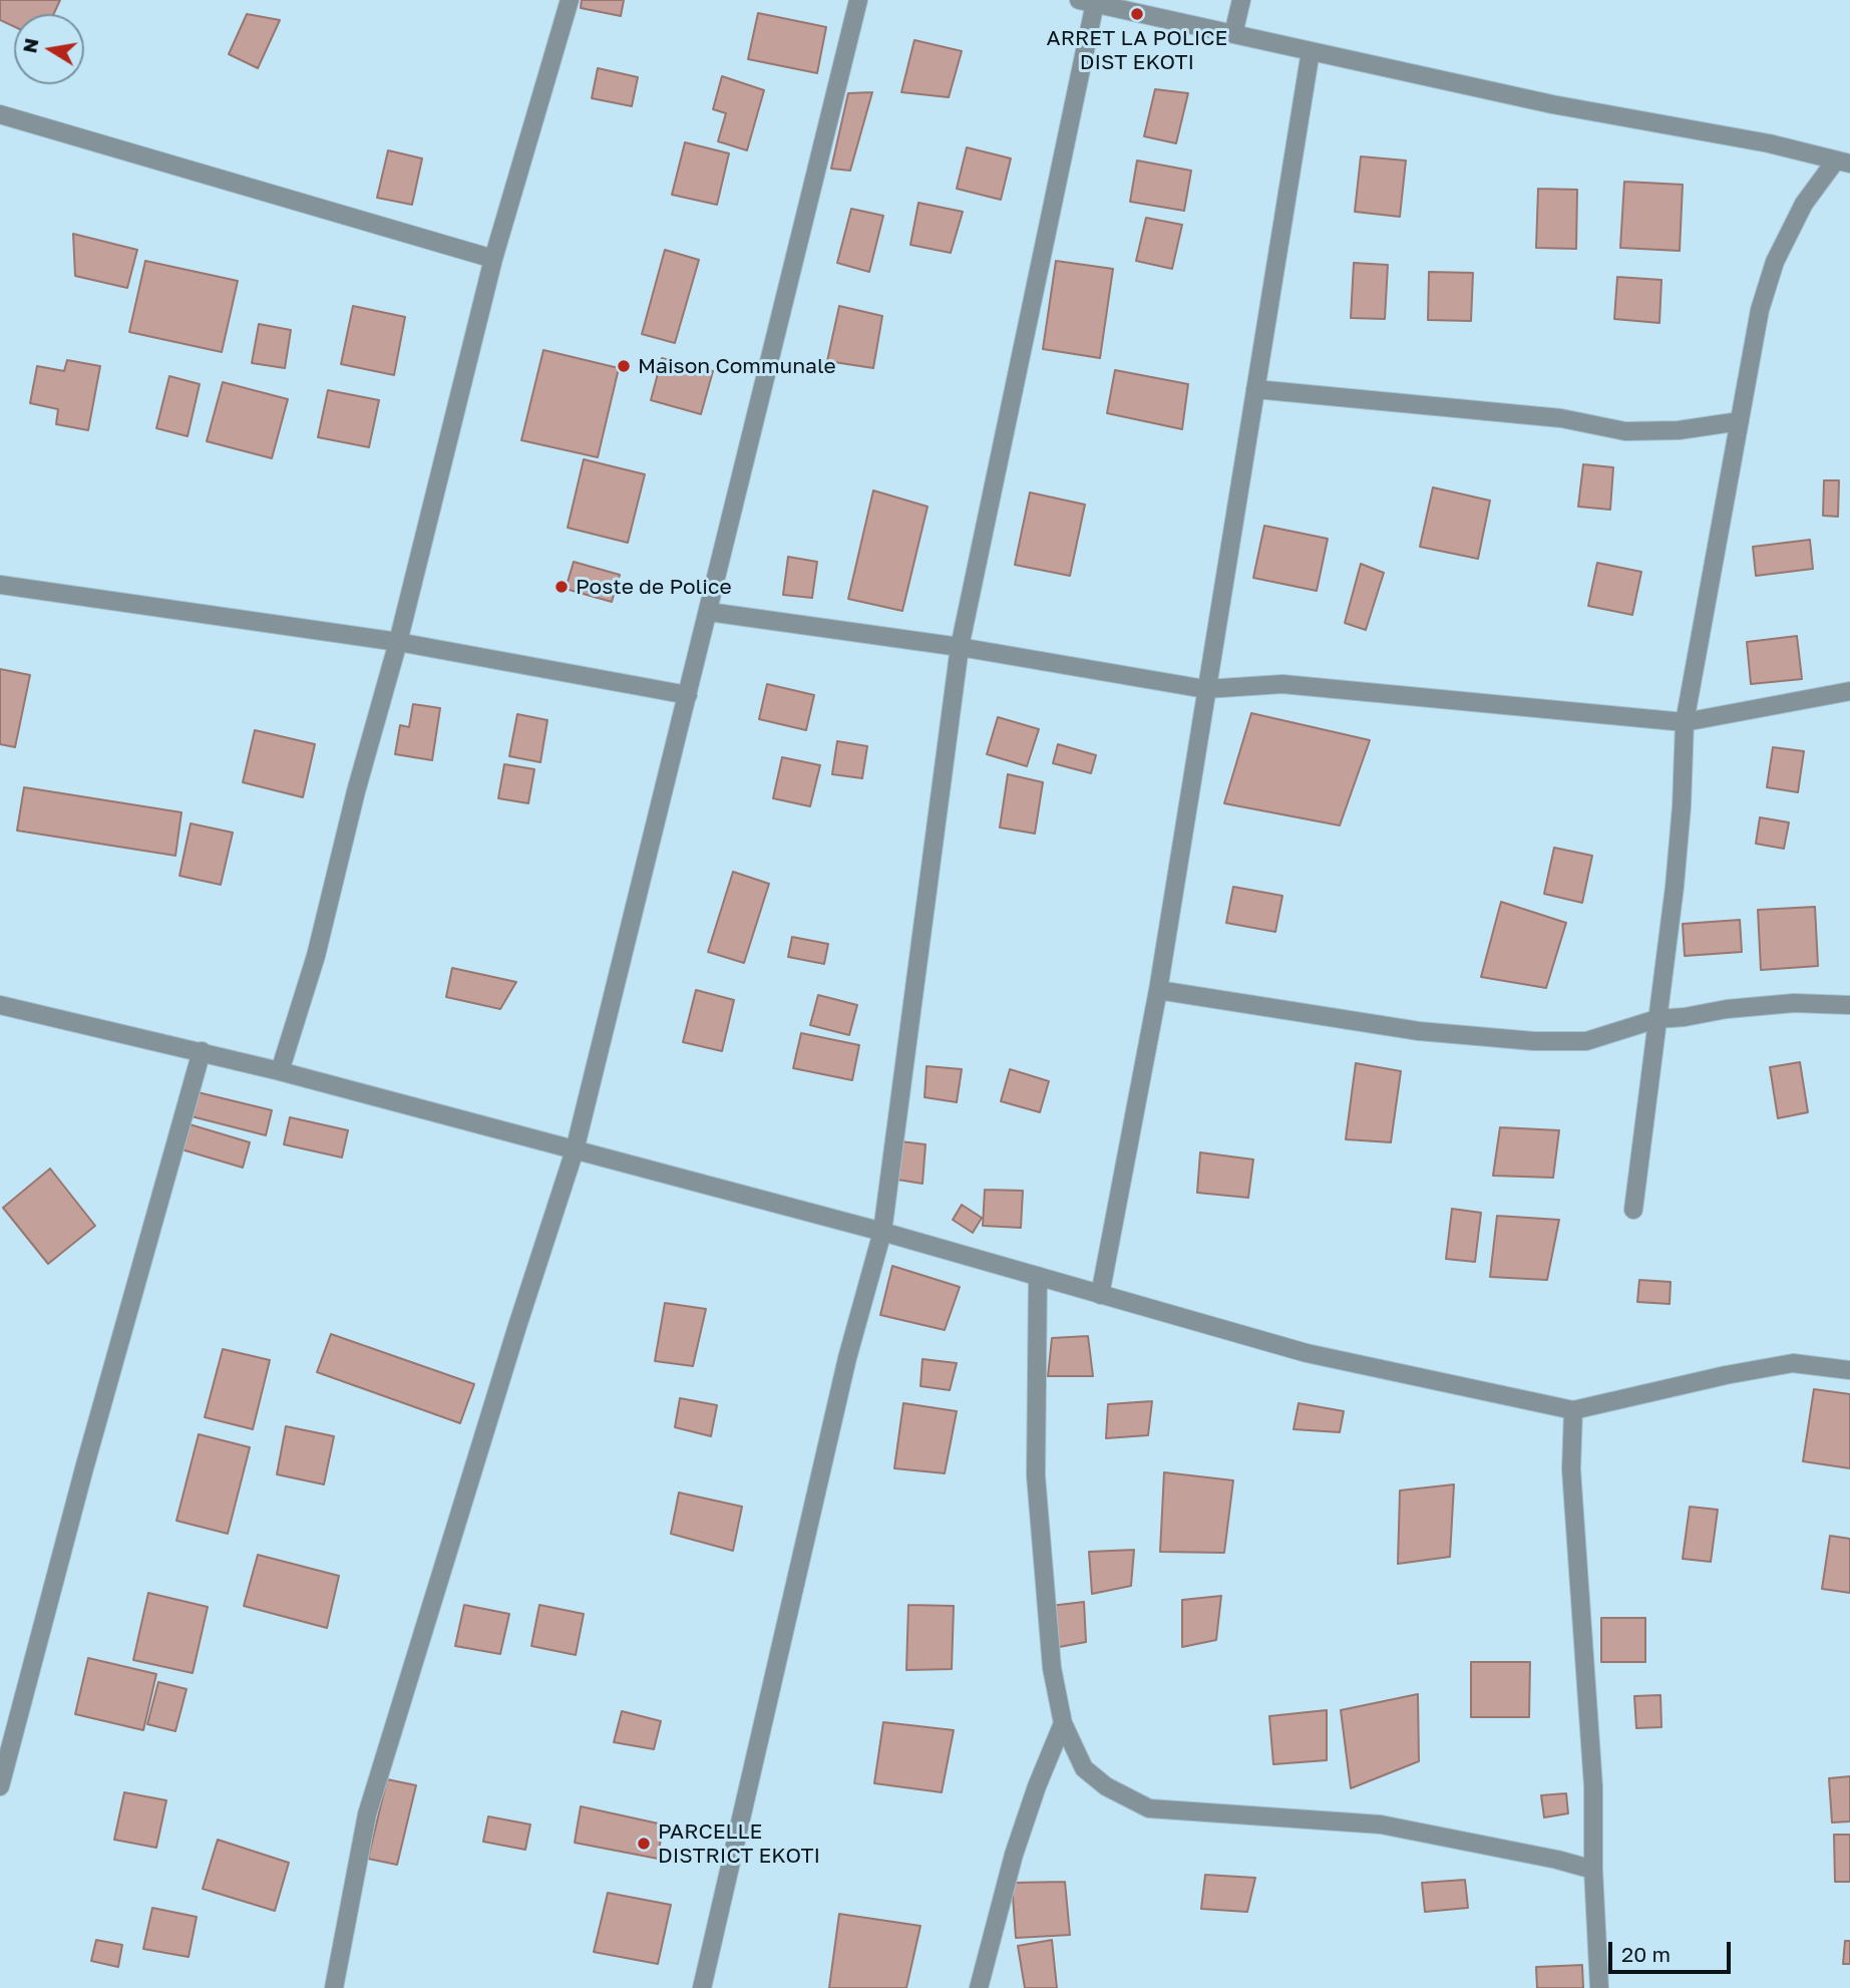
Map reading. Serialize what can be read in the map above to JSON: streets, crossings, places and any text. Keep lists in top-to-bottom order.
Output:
{
  "places": [
    "ARRET LA POLICE DIST EKOTI",
    "Maison Communale",
    "Poste de Police",
    "PARCELLE DISTRICT EKOTI"
  ],
  "scale_bar": "20 m",
  "north": "left"
}
